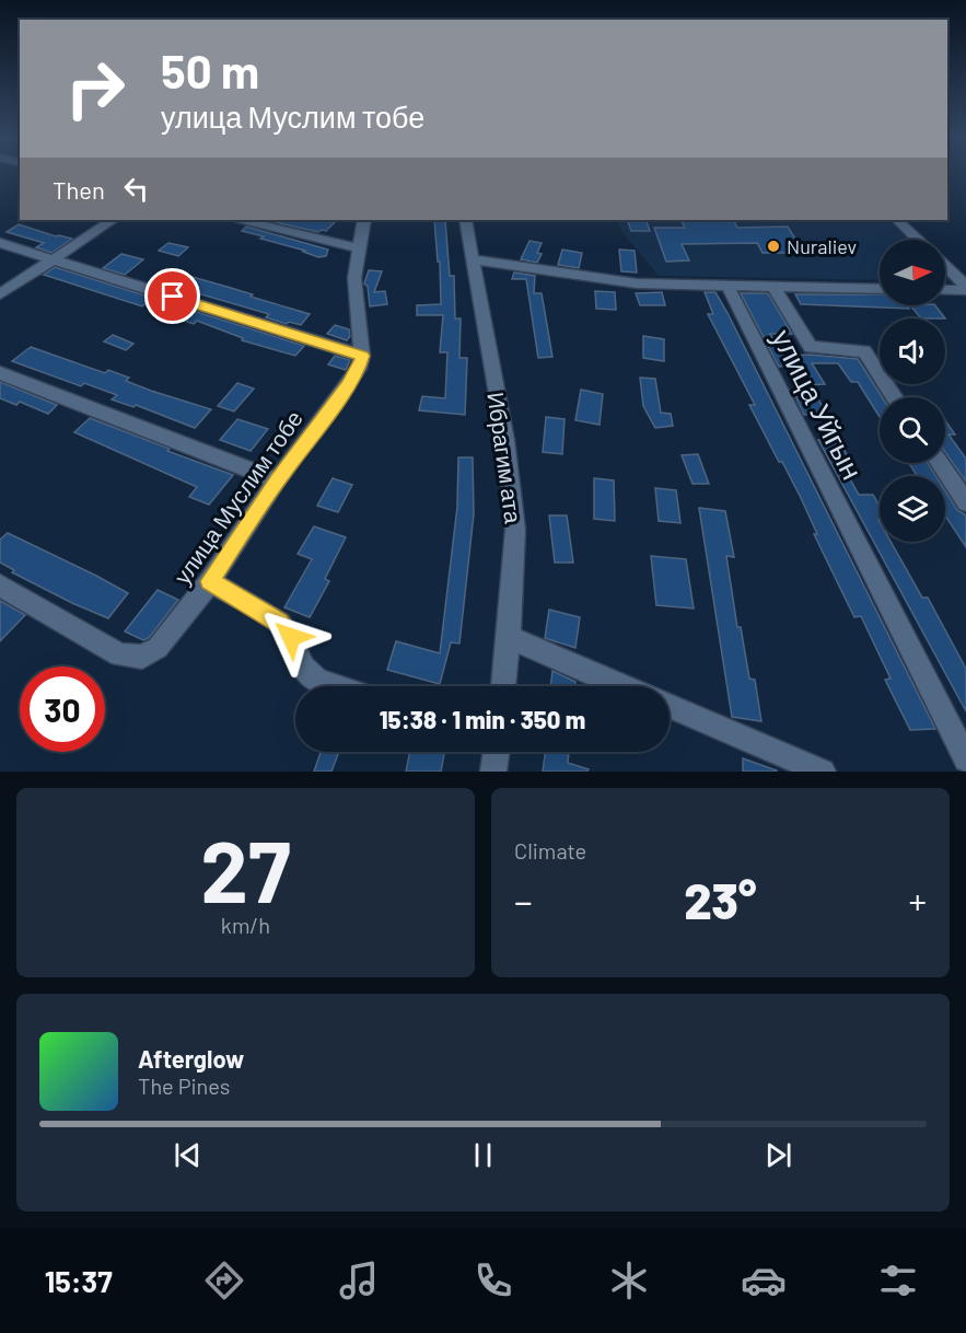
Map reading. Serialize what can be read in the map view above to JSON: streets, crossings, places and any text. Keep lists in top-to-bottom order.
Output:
{
  "streets": {
    "street": ["улица Уйгын", "Ибрагим ата", "улица Муслим тобе"]
  },
  "places": ["Nuraliev"],
  "north": "right",
  "page": {
    "turn": ["50 m", "улица Муслим тобе"],
    "then": "Then",
    "limit": "30",
    "trip": "15:38 · 1 min · 350 m",
    "tile": [
      ["27", "km/h"],
      "Climate"
    ],
    "heat": ["−", "23°", "+"],
    "song": ["Afterglow", "The Pines"],
    "tabs": "15:37"
  }
}
